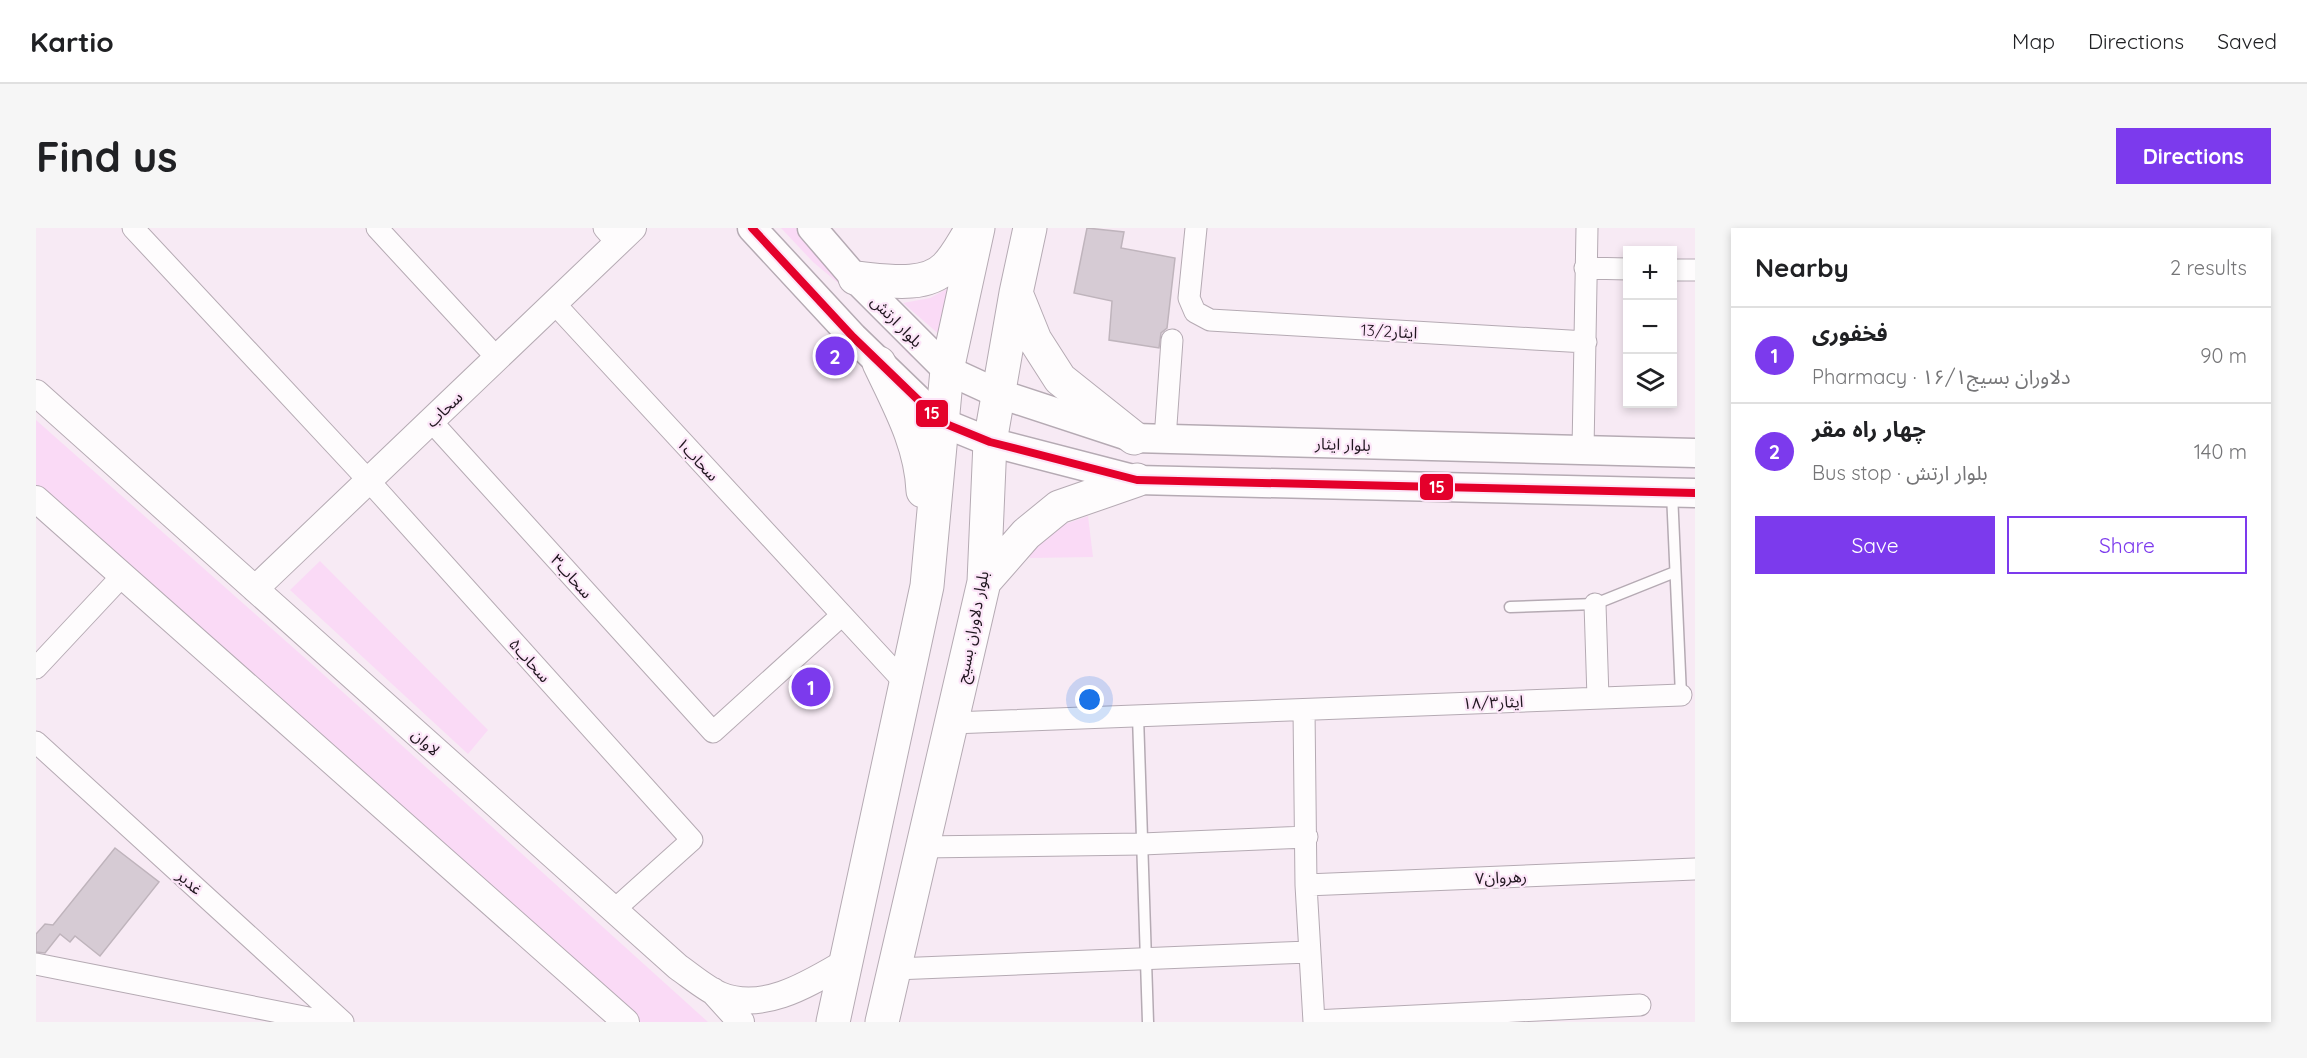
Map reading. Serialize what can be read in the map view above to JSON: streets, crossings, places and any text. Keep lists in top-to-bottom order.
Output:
{
  "streets": {
    "main road": ["بلوار ارتش", "بلوار ایثار", "بلوار دلاوران بسیج"],
    "street": [
      "ایثار13/2",
      "سحاب",
      "۱سحاب",
      "۳سحاب",
      "۵سحاب",
      "ایثار۱۸/۳",
      "لاوان",
      "رهروان۷",
      "غدیر"
    ]
  },
  "crossings": [
    ["بلوار ارتش", "بلوار ایثار"],
    ["بلوار ارتش", "بلوار دلاوران بسیج"],
    ["سحاب", "۱سحاب"],
    ["سحاب", "۳سحاب"],
    ["سحاب", "۵سحاب"],
    ["سحاب", "لاوان"],
    ["بلوار ایثار", "بلوار دلاوران بسیج"],
    ["۱سحاب", "۳سحاب"],
    ["بلوار دلاوران بسیج", "ایثار۱۸/۳"],
    ["۵سحاب", "لاوان"]
  ],
  "lines": ["transit line 15"],
  "page": {
    "header": "Kartio",
    "nav": ["Map", "Directions", "Saved"],
    "buttons": [
      "Directions",
      ["Save", "Share"]
    ],
    "title": "Find us",
    "heading": ["Nearby", "2 results"],
    "map_buttons": ["+", "−"],
    "list": [
      {
        "mark": "1",
        "name": "فخفوری",
        "note": "Pharmacy · دلاوران بسیج۱۶/۱",
        "value": "90 m"
      },
      {
        "mark": "2",
        "name": "چهار راه مقر‍",
        "note": "Bus stop · بلوار ارتش",
        "value": "140 m"
      }
    ],
    "pins": ["2", "1"]
  }
}
